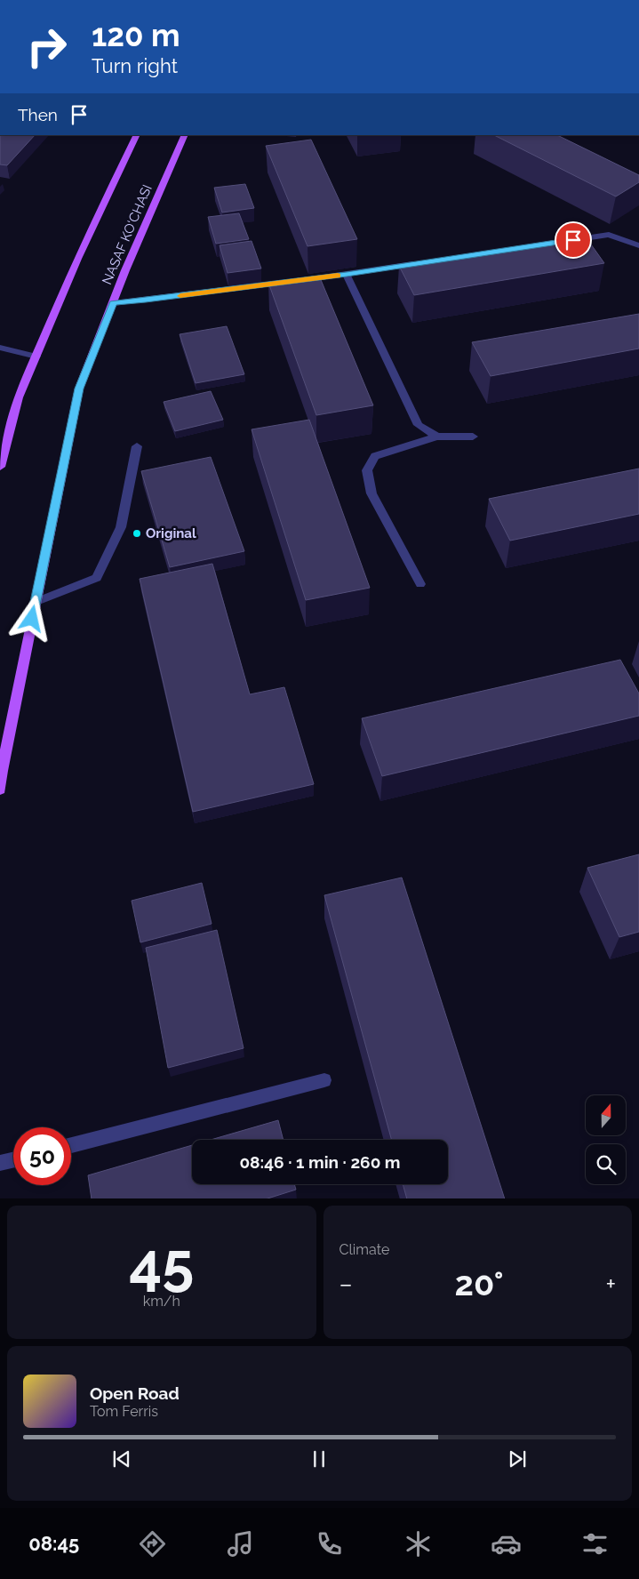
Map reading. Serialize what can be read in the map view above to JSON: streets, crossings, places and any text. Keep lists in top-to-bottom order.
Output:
{
  "streets": {
    "main road": ["NASAF KO‘CHASI"]
  },
  "places": ["Original"],
  "north": "top",
  "page": {
    "turn": ["120 m", "Turn right"],
    "then": "Then",
    "limit": "50",
    "trip": "08:46 · 1 min · 260 m",
    "tile": [
      ["45", "km/h"],
      "Climate"
    ],
    "heat": ["−", "20°", "+"],
    "song": ["Open Road", "Tom Ferris"],
    "tabs": "08:45"
  }
}
